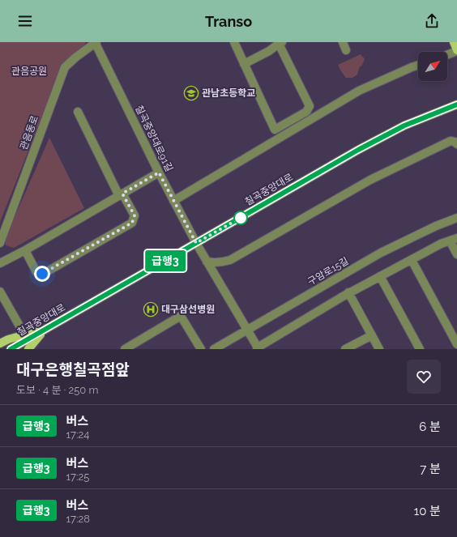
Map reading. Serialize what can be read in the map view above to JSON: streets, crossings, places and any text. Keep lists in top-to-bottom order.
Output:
{
  "streets": {
    "main road": ["칠곡중앙대로"],
    "street": ["관음동로", "칠곡중앙대로91길", "구암로15길"]
  },
  "crossings": [
    ["관음동로", "칠곡중앙대로91길"],
    ["칠곡중앙대로91길", "칠곡중앙대로"],
    ["칠곡중앙대로91길", "구암로15길"]
  ],
  "parks": ["관음공원"],
  "places": {
    "school or university": ["관남초등학교"],
    "hospital": ["대구삼선병원"]
  },
  "lines": ["bus line 급행3"],
  "north": "top right",
  "page": {
    "header": "Transo",
    "on_map": "급행3",
    "heading": ["대구은행칠곡점앞", "도보 · 4 분 · 250 m"],
    "list": [
      {
        "mark": "급행3",
        "name": "버스",
        "note": "17:24",
        "value": "6 분"
      },
      {
        "mark": "급행3",
        "name": "버스",
        "note": "17:25",
        "value": "7 분"
      },
      {
        "mark": "급행3",
        "name": "버스",
        "note": "17:28",
        "value": "10 분"
      }
    ]
  }
}
